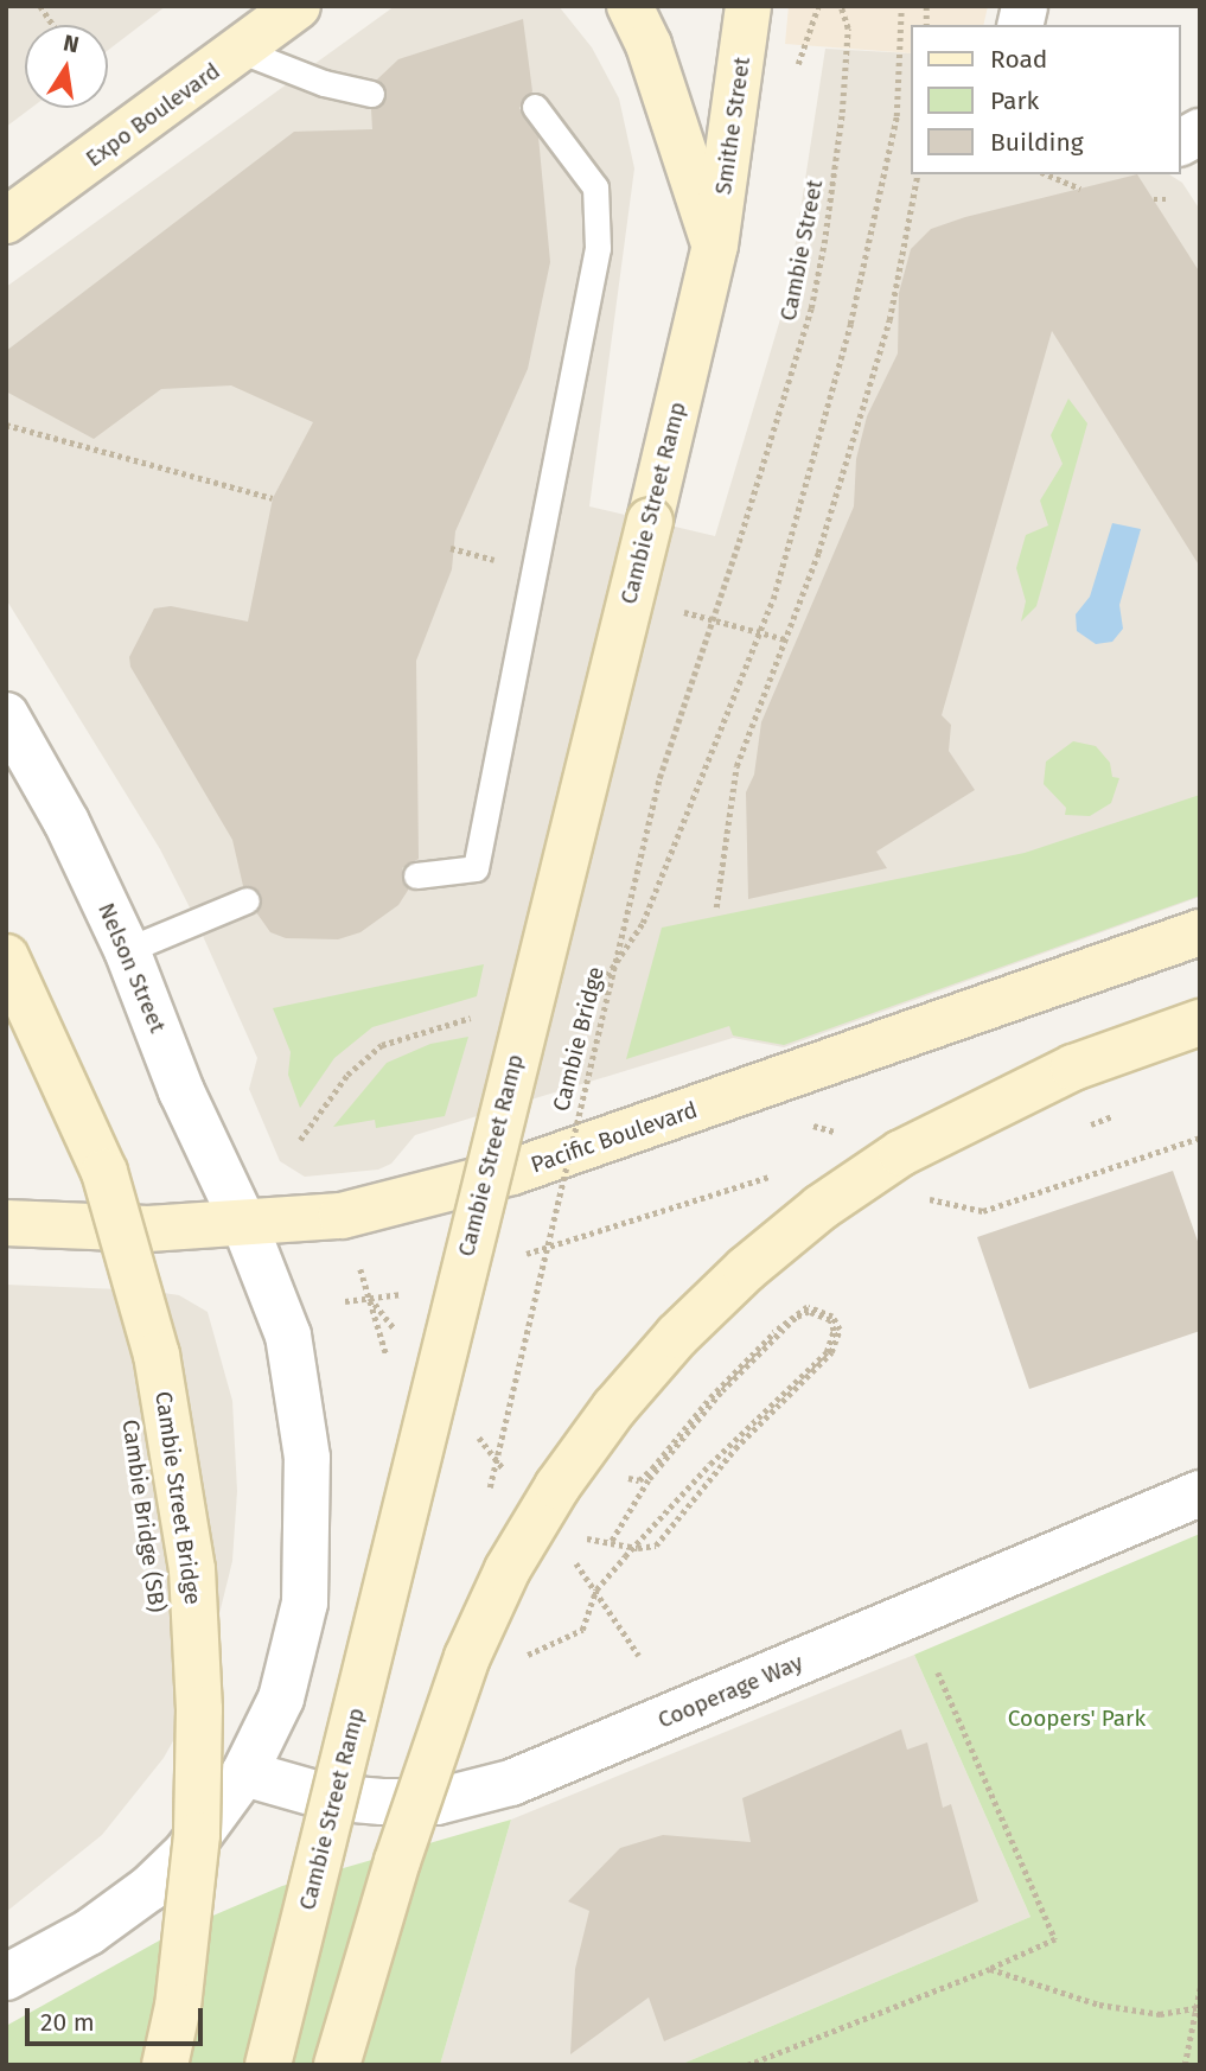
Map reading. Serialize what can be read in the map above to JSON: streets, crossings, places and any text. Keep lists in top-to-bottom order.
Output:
{
  "streets": {
    "main road": [
      "Expo Boulevard",
      "Smithe Street",
      "Cambie Street Ramp",
      "Pacific Boulevard",
      "Cambie Street Bridge"
    ],
    "street": ["Nelson Street", "Cooperage Way"],
    "path": ["Cambie Street", "Cambie Bridge"]
  },
  "crossings": [
    ["Smithe Street", "Cambie Street Ramp"],
    ["Cambie Street", "Cambie Bridge"],
    ["Nelson Street", "Pacific Boulevard"],
    ["Nelson Street", "Cooperage Way"]
  ],
  "parks": ["Coopers' Park"],
  "legend": ["Road", "Park", "Building"],
  "scale_bar": "20 m",
  "north": "top"
}
